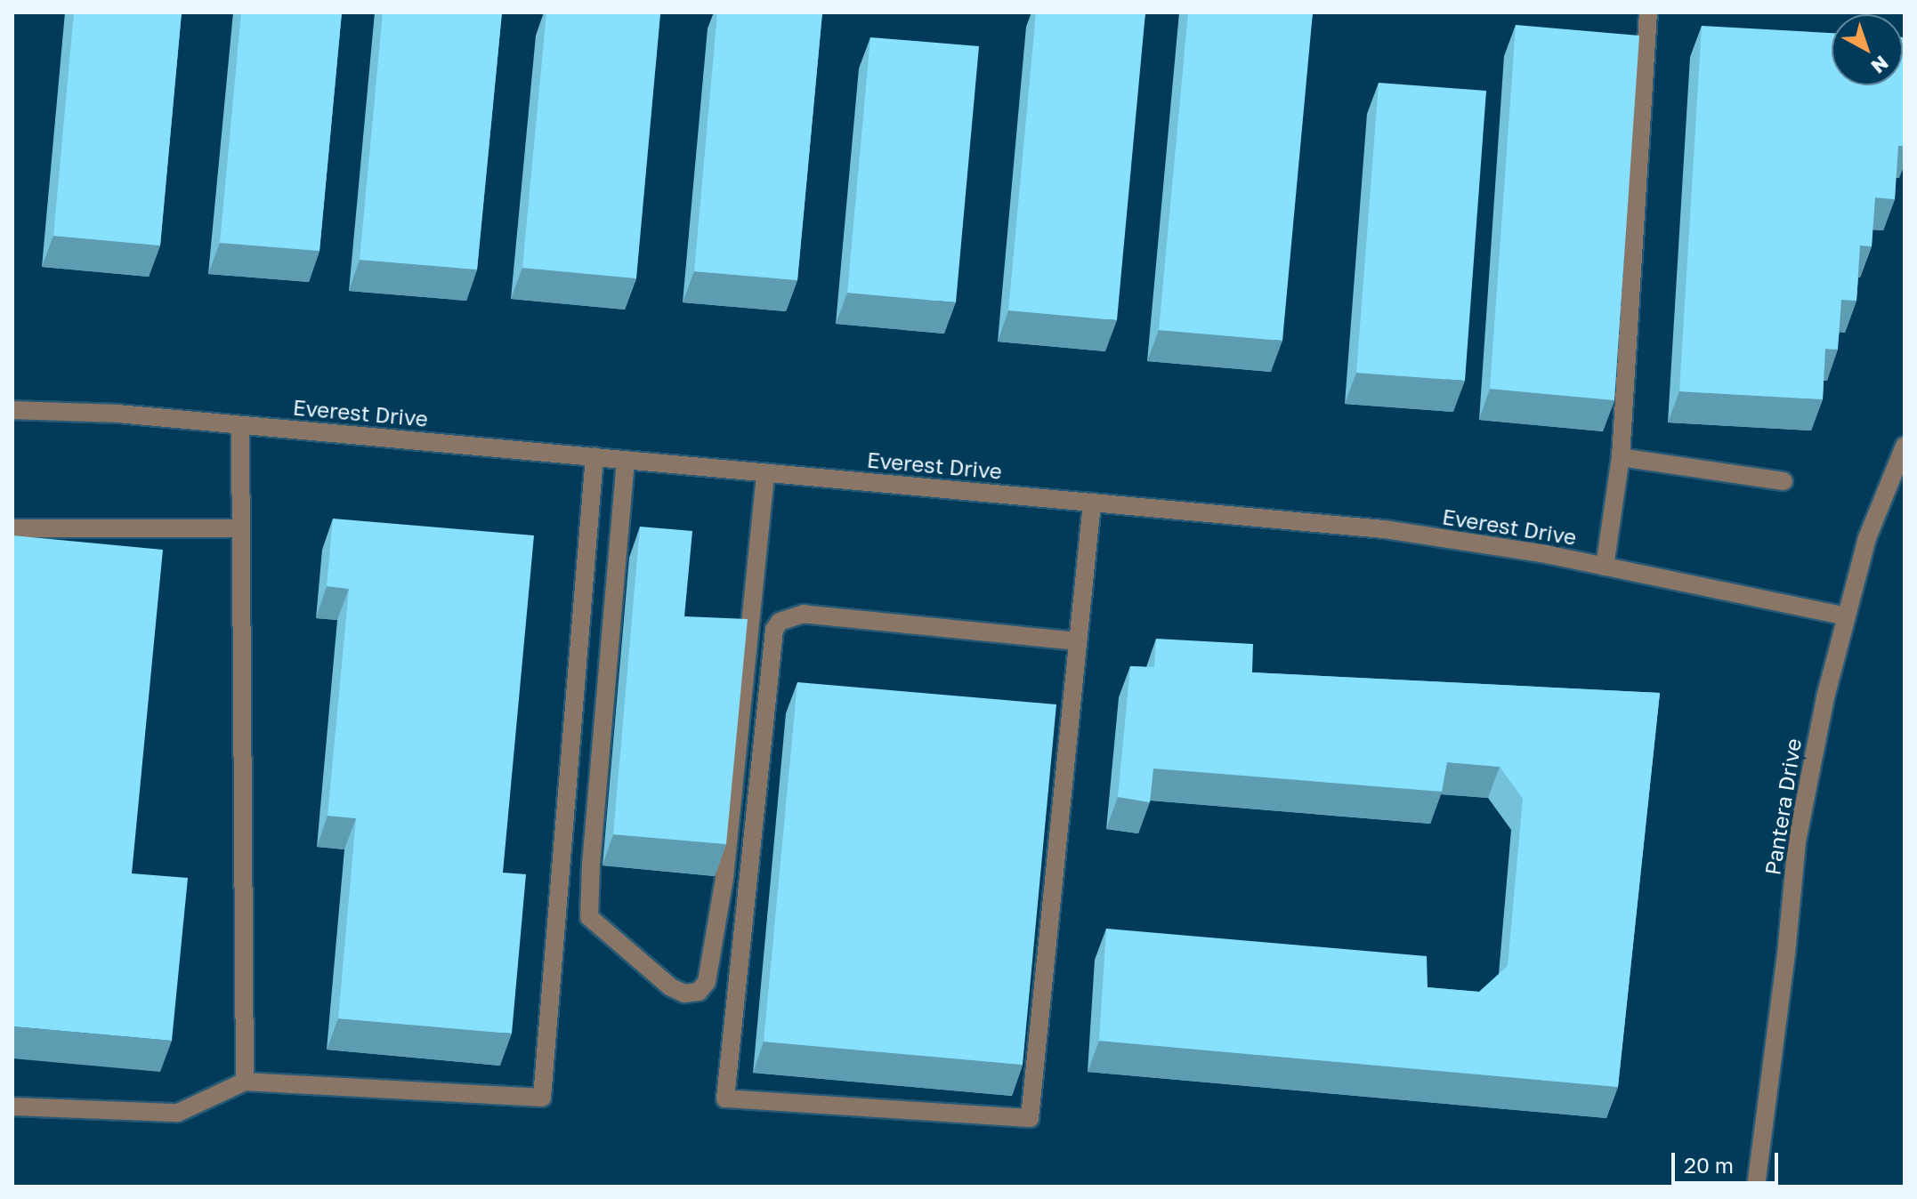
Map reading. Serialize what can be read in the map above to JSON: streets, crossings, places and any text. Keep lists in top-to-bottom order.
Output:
{
  "streets": {
    "street": ["Everest Drive", "Pantera Drive"]
  },
  "crossings": [
    ["Everest Drive", "Pantera Drive"]
  ],
  "scale_bar": "20 m",
  "north": "bottom right"
}
